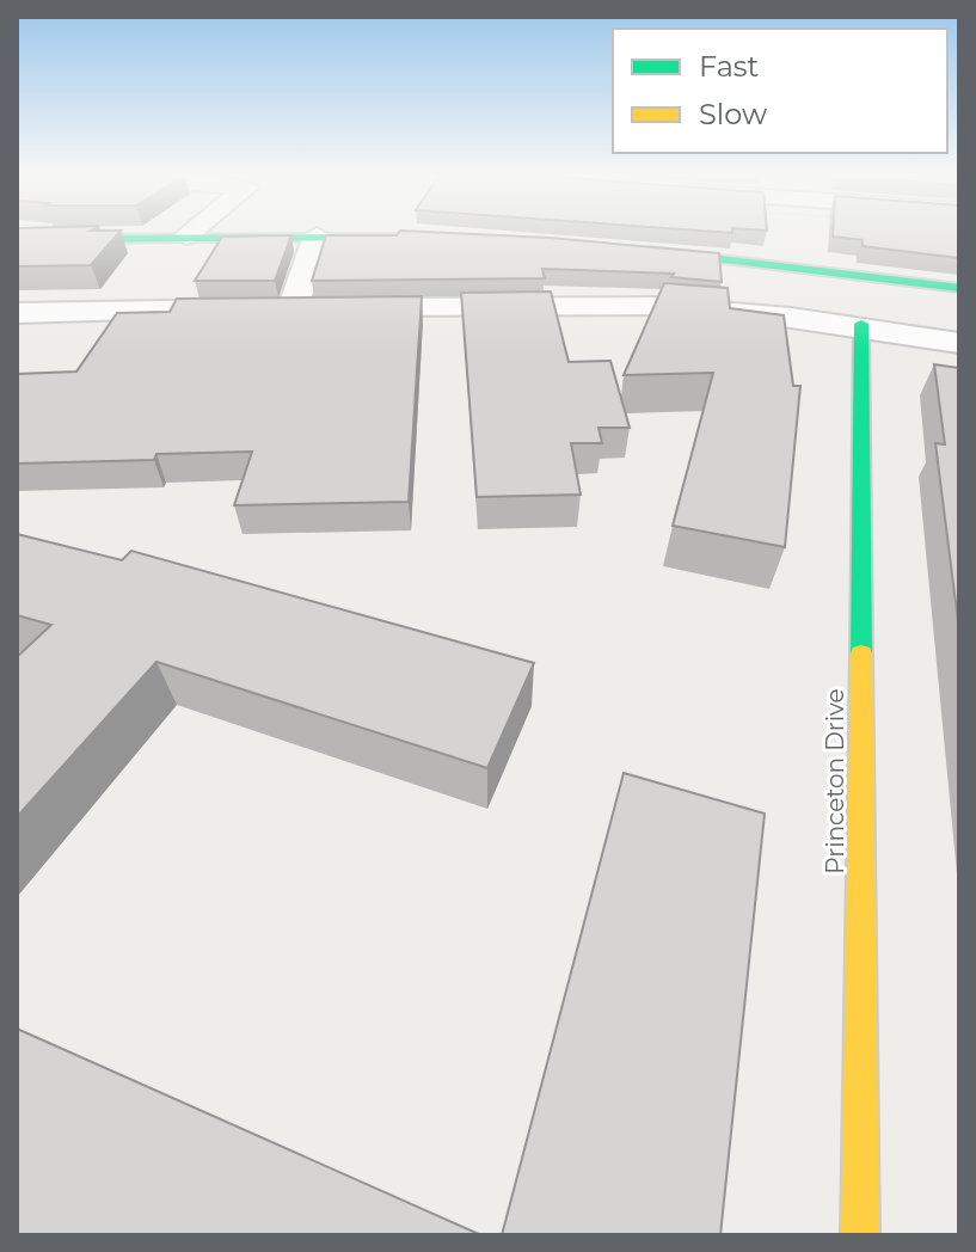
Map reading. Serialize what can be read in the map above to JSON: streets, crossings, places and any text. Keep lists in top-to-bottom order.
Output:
{
  "streets": {
    "street": ["Princeton Drive"]
  },
  "legend": ["Fast", "Slow"]
}
